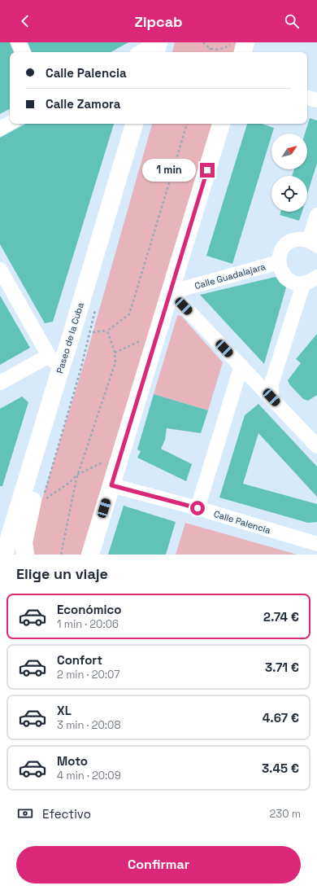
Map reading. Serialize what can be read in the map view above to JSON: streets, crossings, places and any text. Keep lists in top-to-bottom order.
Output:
{
  "streets": {
    "main road": ["Paseo de la Cuba"],
    "street": ["Calle Guadalajara", "Calle Palencia"]
  },
  "north": "top right",
  "page": {
    "header": "Zipcab",
    "banner": ["Calle Palencia", "Calle Zamora"],
    "bubble": "1 min",
    "heading": "Elige un viaje",
    "list": [
      {
        "name": "Económico",
        "note": "1 min · 20:06",
        "value": "2.74 €"
      },
      {
        "name": "Confort",
        "note": "2 min · 20:07",
        "value": "3.71 €"
      },
      {
        "name": "XL",
        "note": "3 min · 20:08",
        "value": "4.67 €"
      },
      {
        "name": "Moto",
        "note": "4 min · 20:09",
        "value": "3.45 €"
      }
    ],
    "pay": ["Efectivo", "230 m"],
    "buttons": "Confirmar"
  }
}
